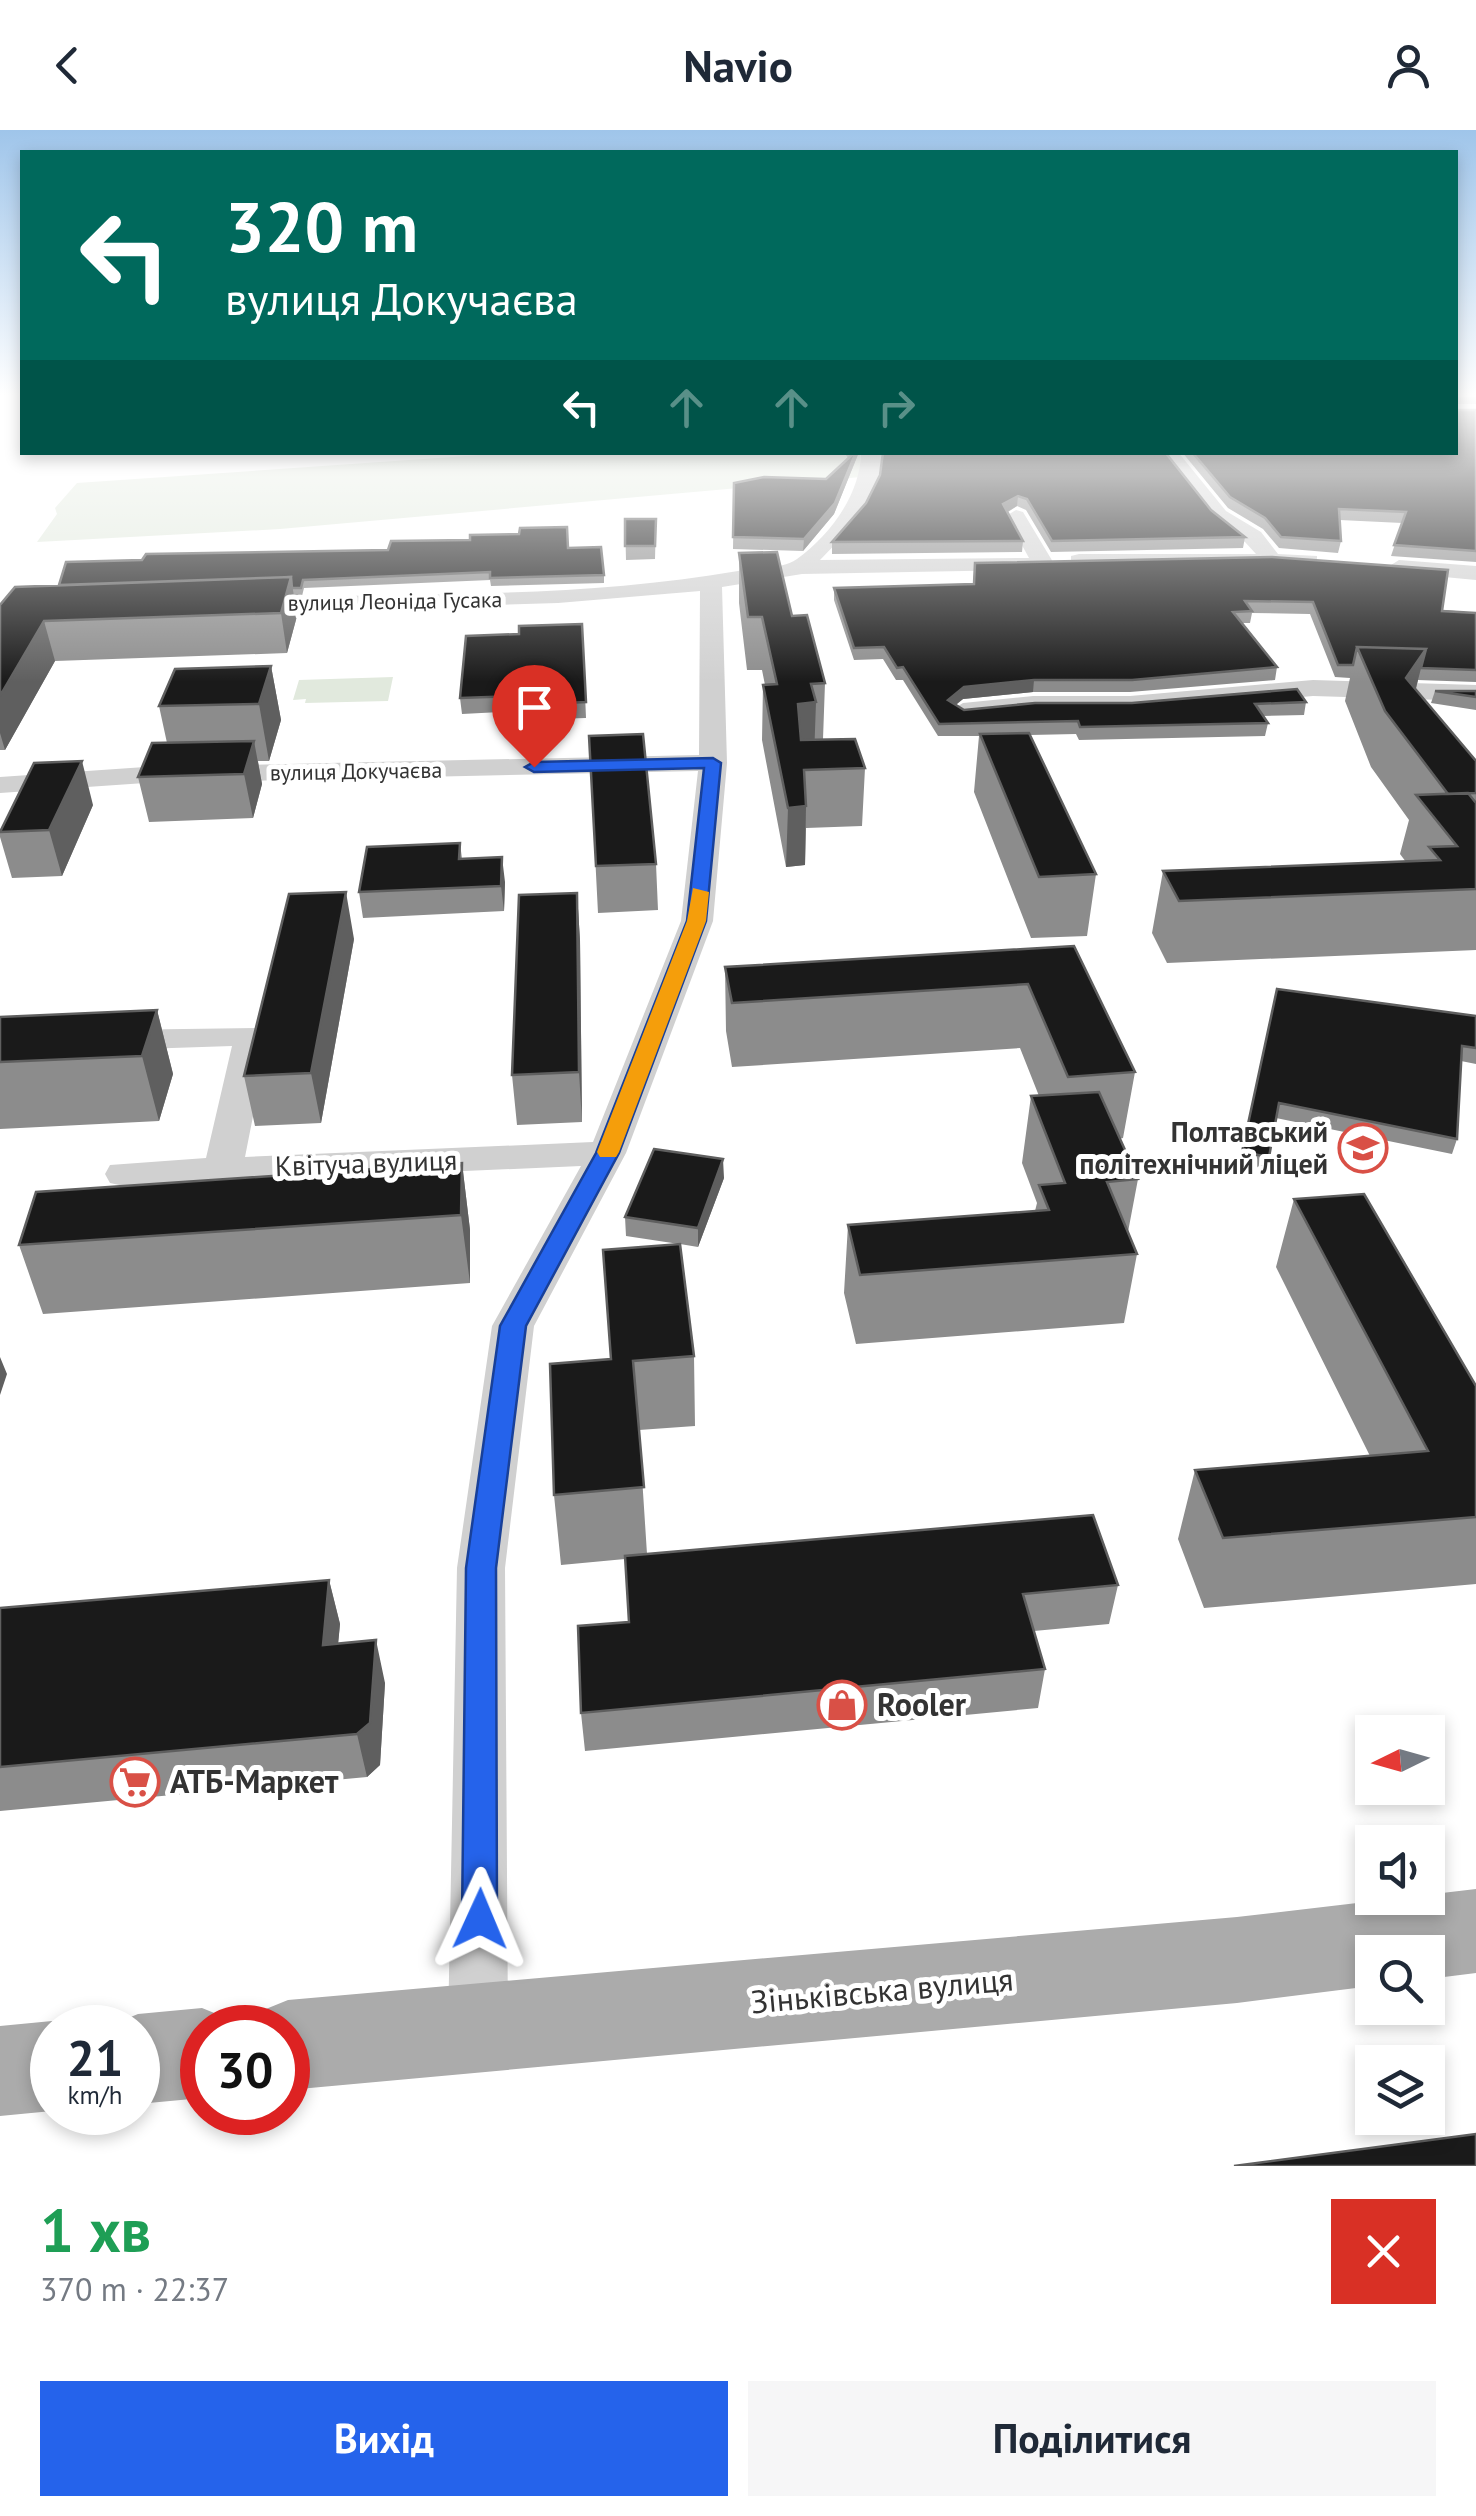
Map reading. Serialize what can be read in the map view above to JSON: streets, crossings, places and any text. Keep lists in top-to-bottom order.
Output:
{
  "streets": {
    "main road": ["Зіньківська вулиця"],
    "street": ["вулиця Леоніда Гусака", "вулиця Докучаєва", "Квітуча вулиця"]
  },
  "places": {
    "school or university": ["Полтавський політехнічний ліцей"],
    "shop": ["Rooler"],
    "supermarket": ["АТБ-Маркет"]
  },
  "north": "left",
  "page": {
    "header": "Navio",
    "turn": ["320 m", "вулиця Докучаєва"],
    "speed": "21 km/h",
    "limit": "30",
    "heading": ["1 хв", "370 m · 22:37"],
    "buttons": ["Вихід", "Поділитися"]
  }
}
